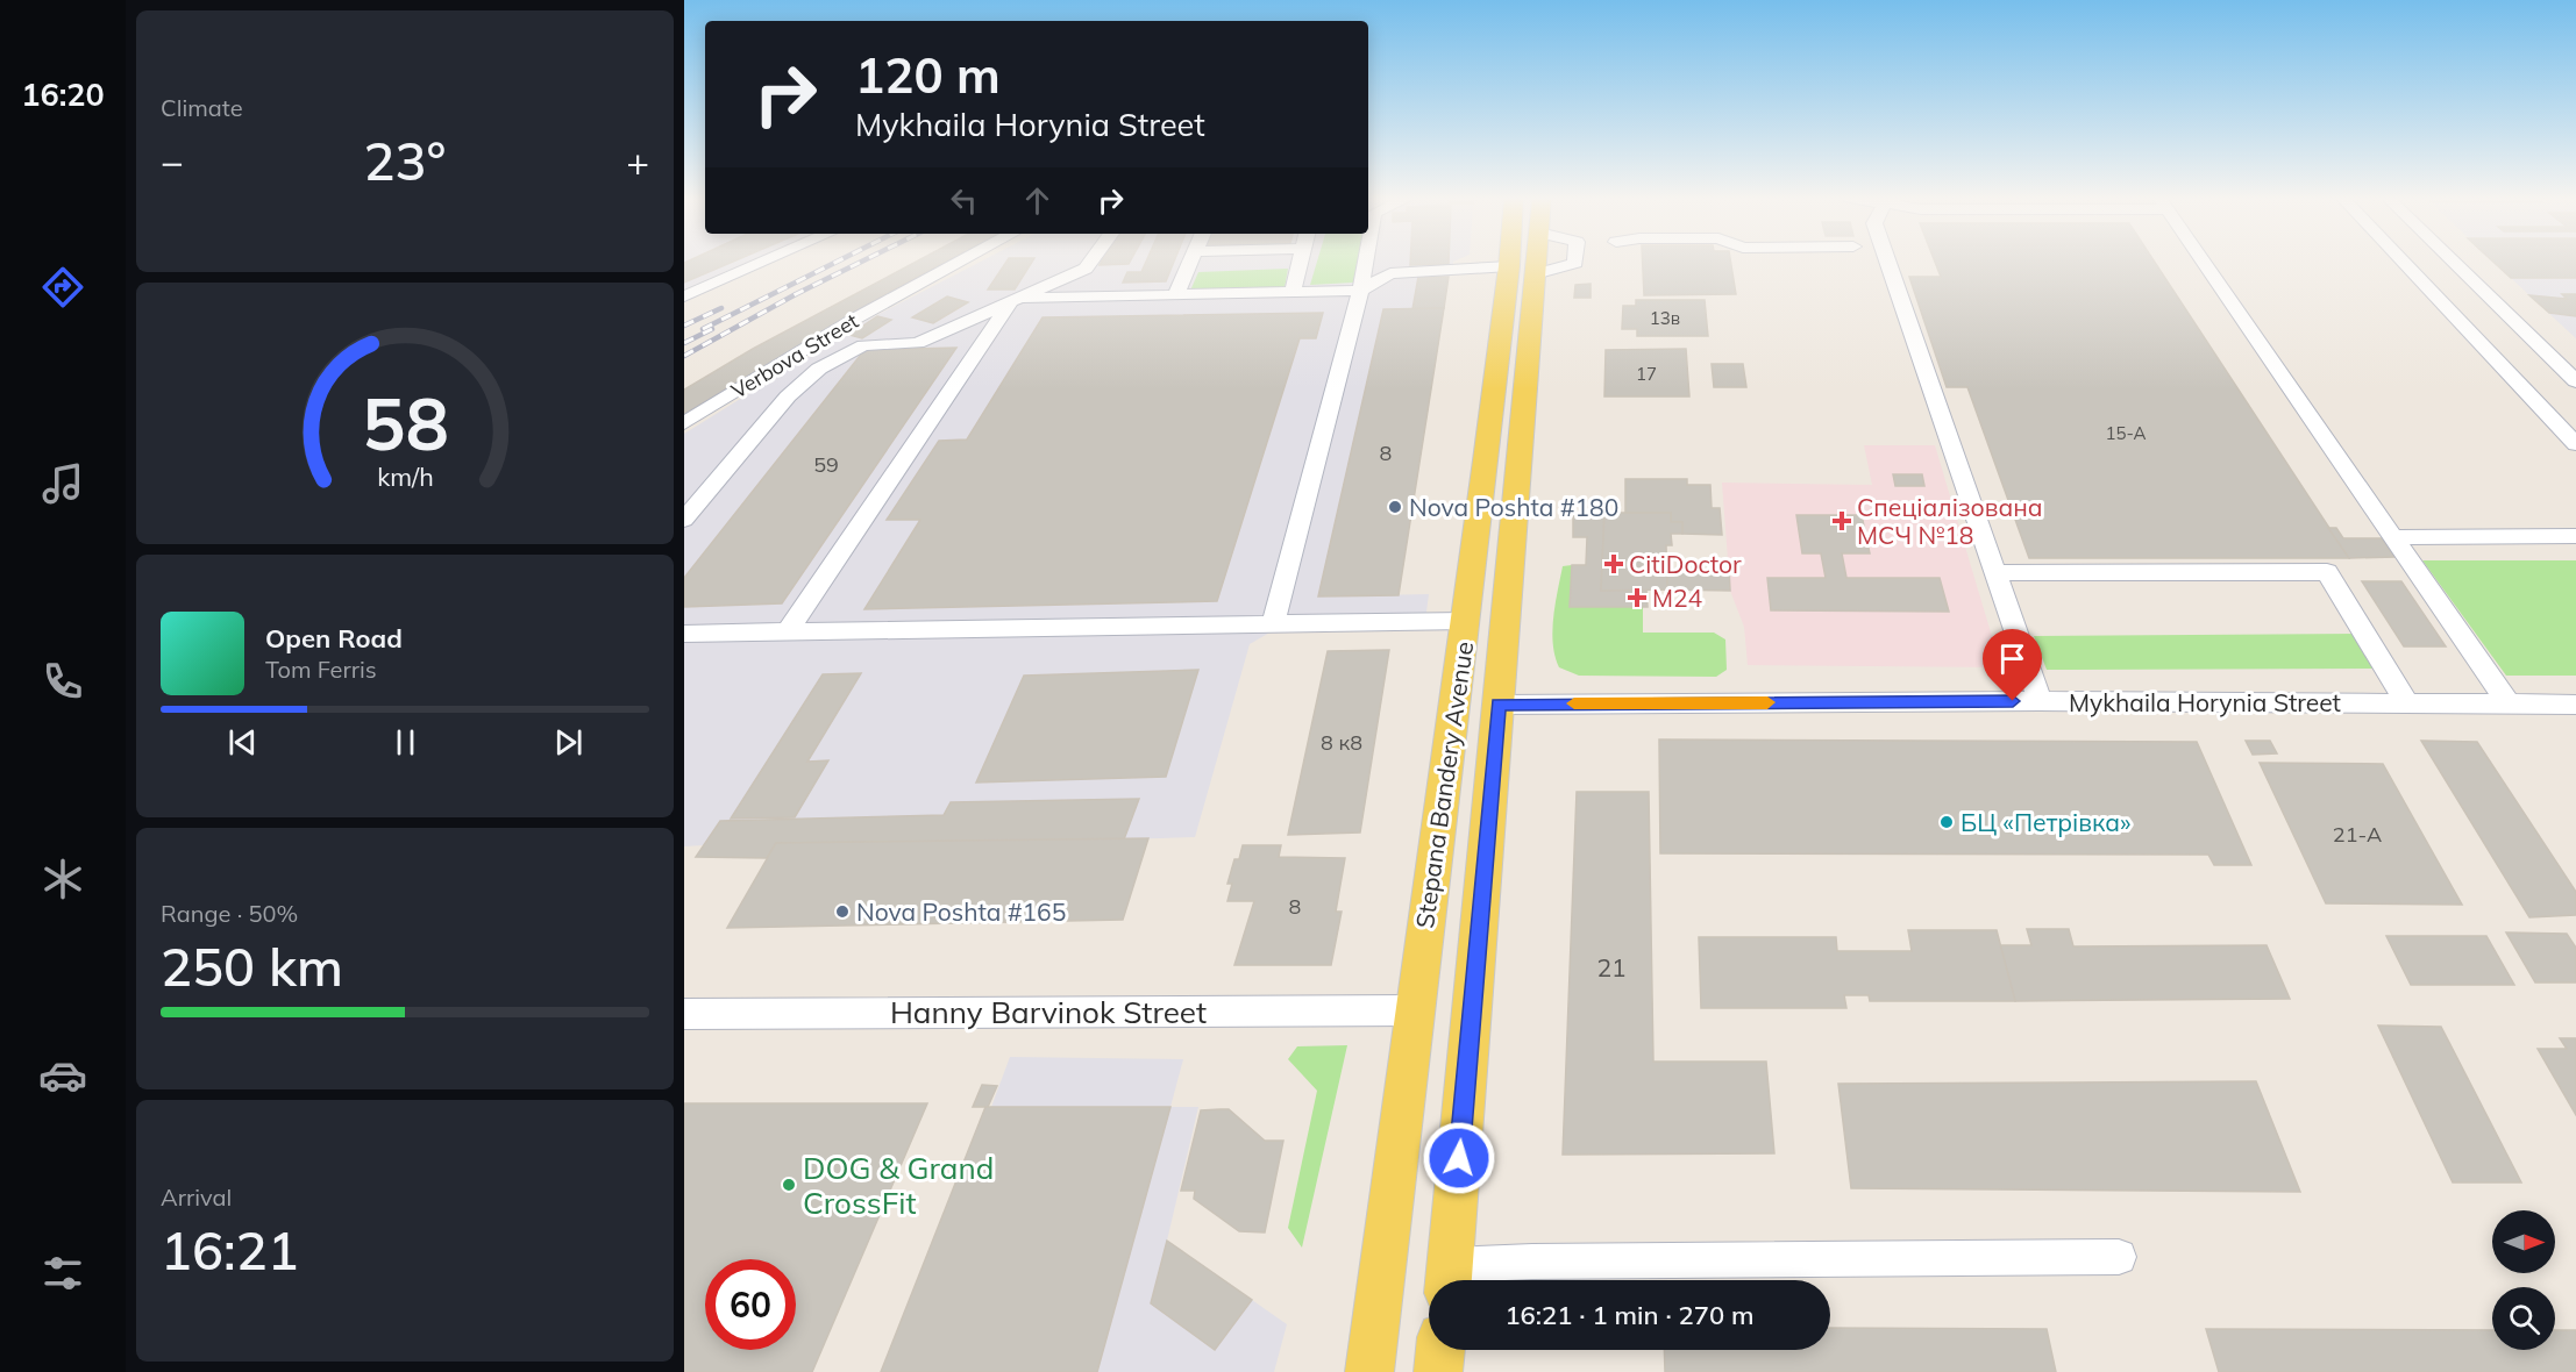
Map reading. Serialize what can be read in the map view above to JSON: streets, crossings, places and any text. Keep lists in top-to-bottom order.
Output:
{
  "streets": {
    "main road": ["Stepana Bandery Avenue"],
    "street": ["Verbova Street", "Mykhaila Horynia Street", "Hanny Barvinok Street"]
  },
  "crossings": [
    ["Mykhaila Horynia Street", "Stepana Bandery Avenue"],
    ["Stepana Bandery Avenue", "Hanny Barvinok Street"]
  ],
  "places": {
    "other": [
      "Nova Poshta #180",
      "БЦ «Петрівка»",
      "Nova Poshta #165",
      "DOG & Grand CrossFit"
    ],
    "health": ["Спеціалізована МСЧ №18", "CitiDoctor", "М24"]
  },
  "house_numbers": [
    "13в",
    "17",
    "15-А",
    "8",
    "59",
    "8 к8",
    "21-А",
    "8",
    "21"
  ],
  "north": "right",
  "page": {
    "tabs": "16:20",
    "tile": [
      "Climate",
      ["Range · 50%", "250 km"],
      ["Arrival", "16:21"]
    ],
    "turn": ["120 m", "Mykhaila Horynia Street"],
    "heat": ["−", "23°", "+"],
    "song": ["Open Road", "Tom Ferris"],
    "limit": "60",
    "trip": "16:21 · 1 min · 270 m",
    "gauge": ["58", "km/h"]
  }
}
